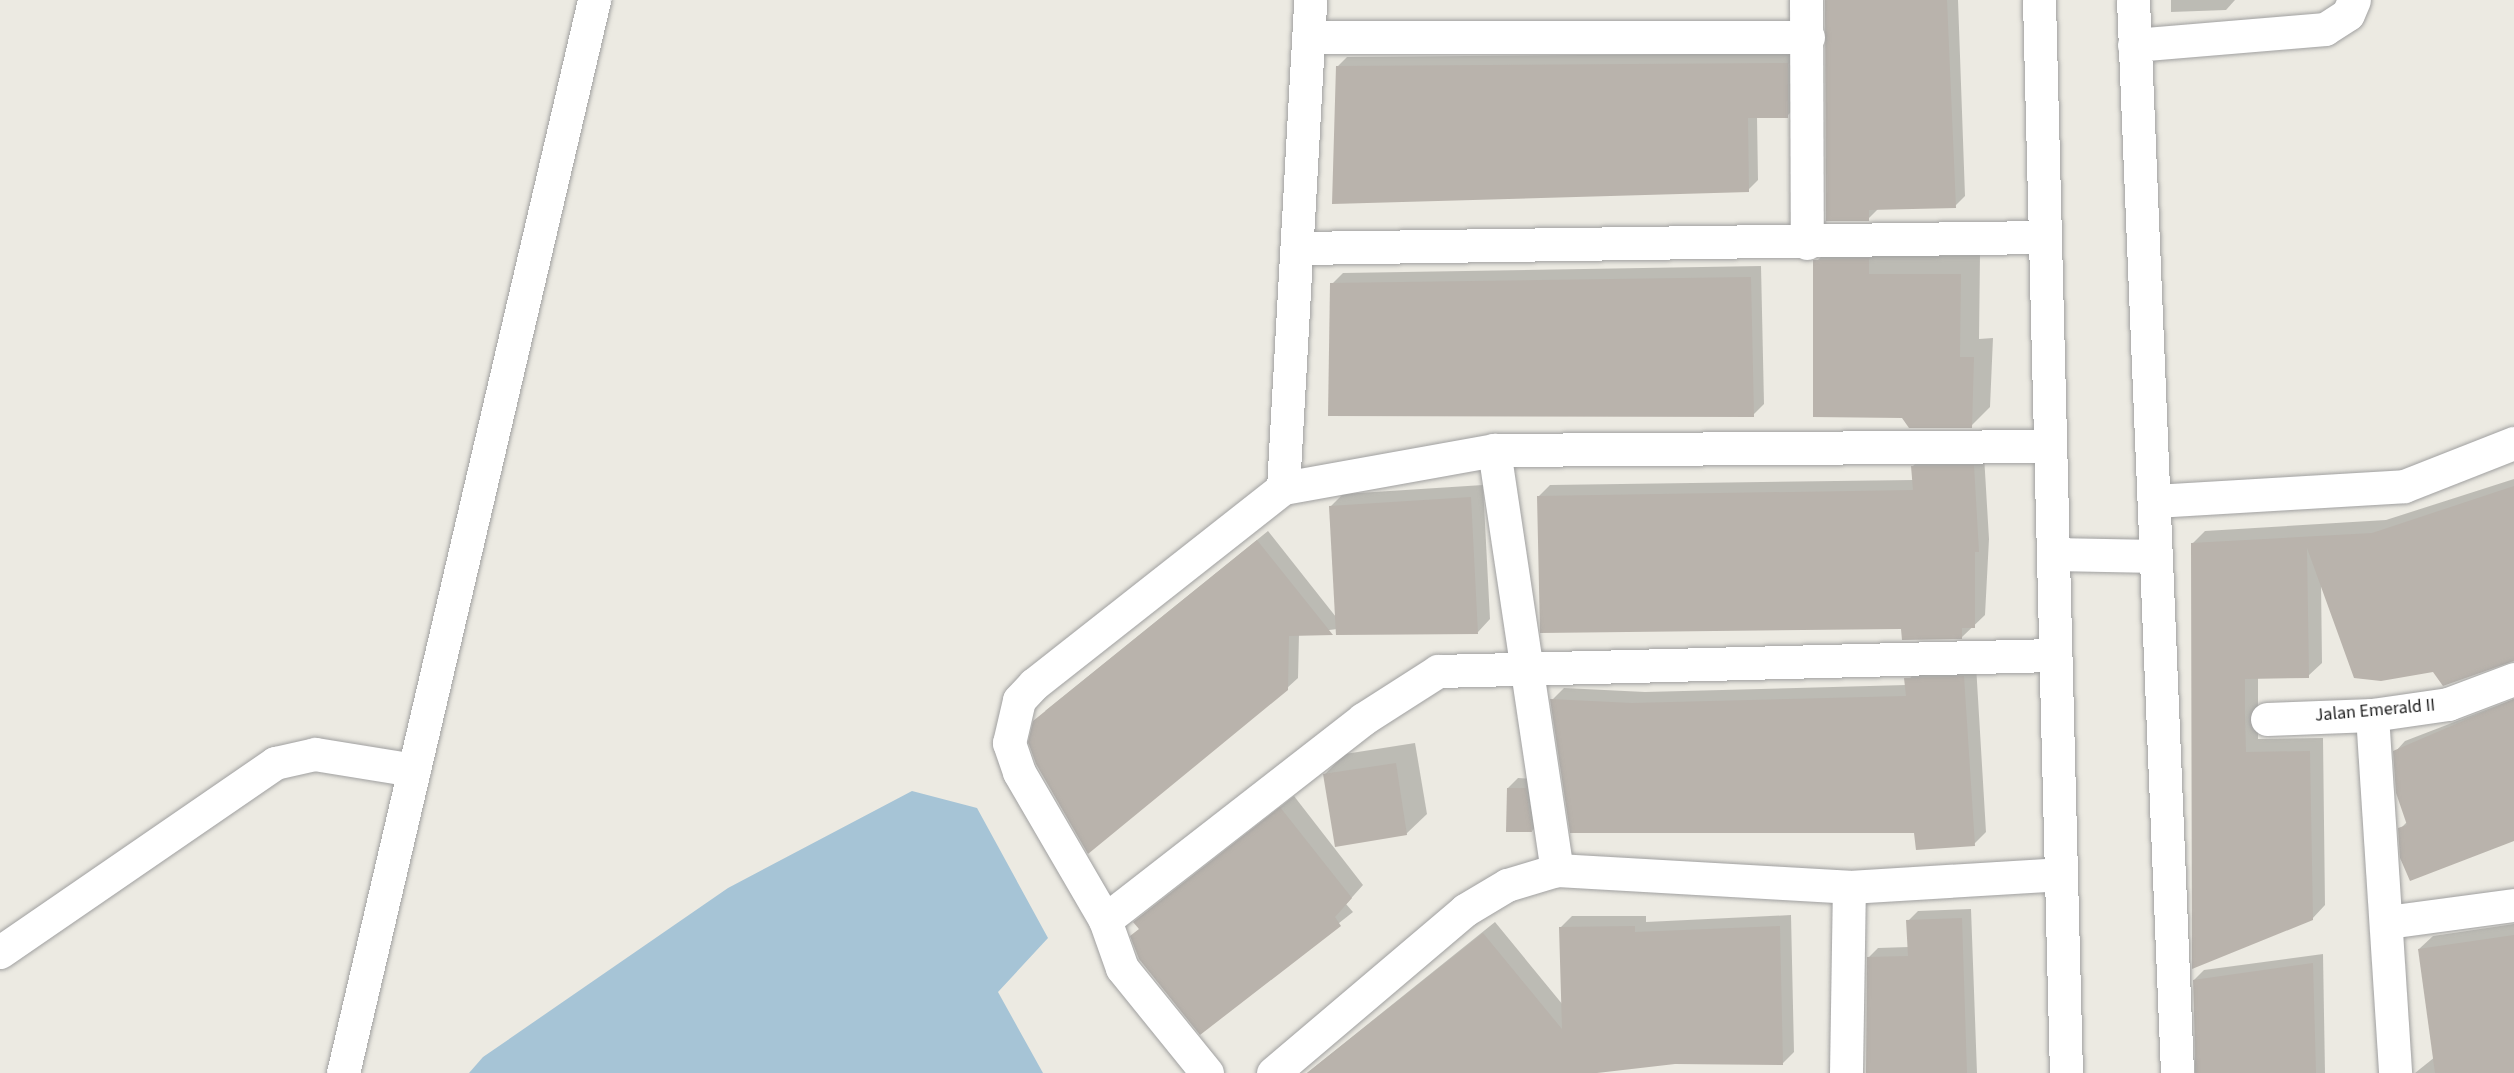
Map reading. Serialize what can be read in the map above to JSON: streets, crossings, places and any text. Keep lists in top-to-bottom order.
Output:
{
  "streets": {
    "street": ["Jalan Emerald II"]
  }
}
